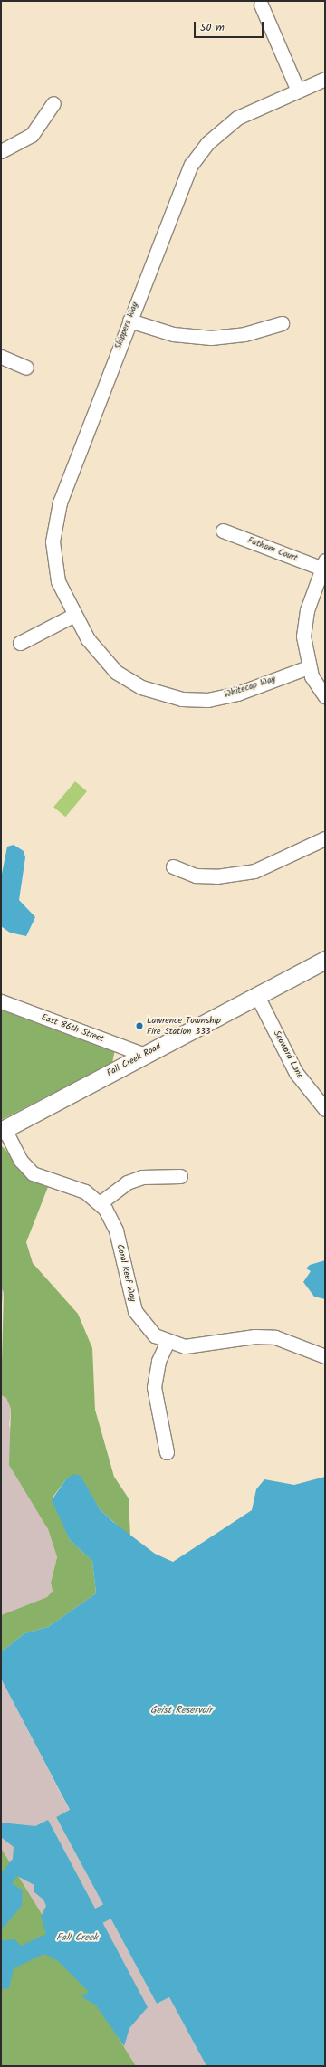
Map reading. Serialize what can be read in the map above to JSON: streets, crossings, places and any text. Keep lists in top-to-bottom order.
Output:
{
  "streets": {
    "main road": ["Fall Creek Road"],
    "street": [
      "Skippers Way",
      "Fathom Court",
      "Whitecap Way",
      "East 86th Street",
      "Seaward Lane",
      "Coral Reef Way"
    ]
  },
  "crossings": [
    ["Skippers Way", "Whitecap Way"],
    ["East 86th Street", "Fall Creek Road"],
    ["Seaward Lane", "Fall Creek Road"],
    ["Fall Creek Road", "Coral Reef Way"]
  ],
  "water": ["Geist Reservoir", "Fall Creek"],
  "places": ["Lawrence Township Fire Station 333"],
  "scale_bar": "50 m"
}
